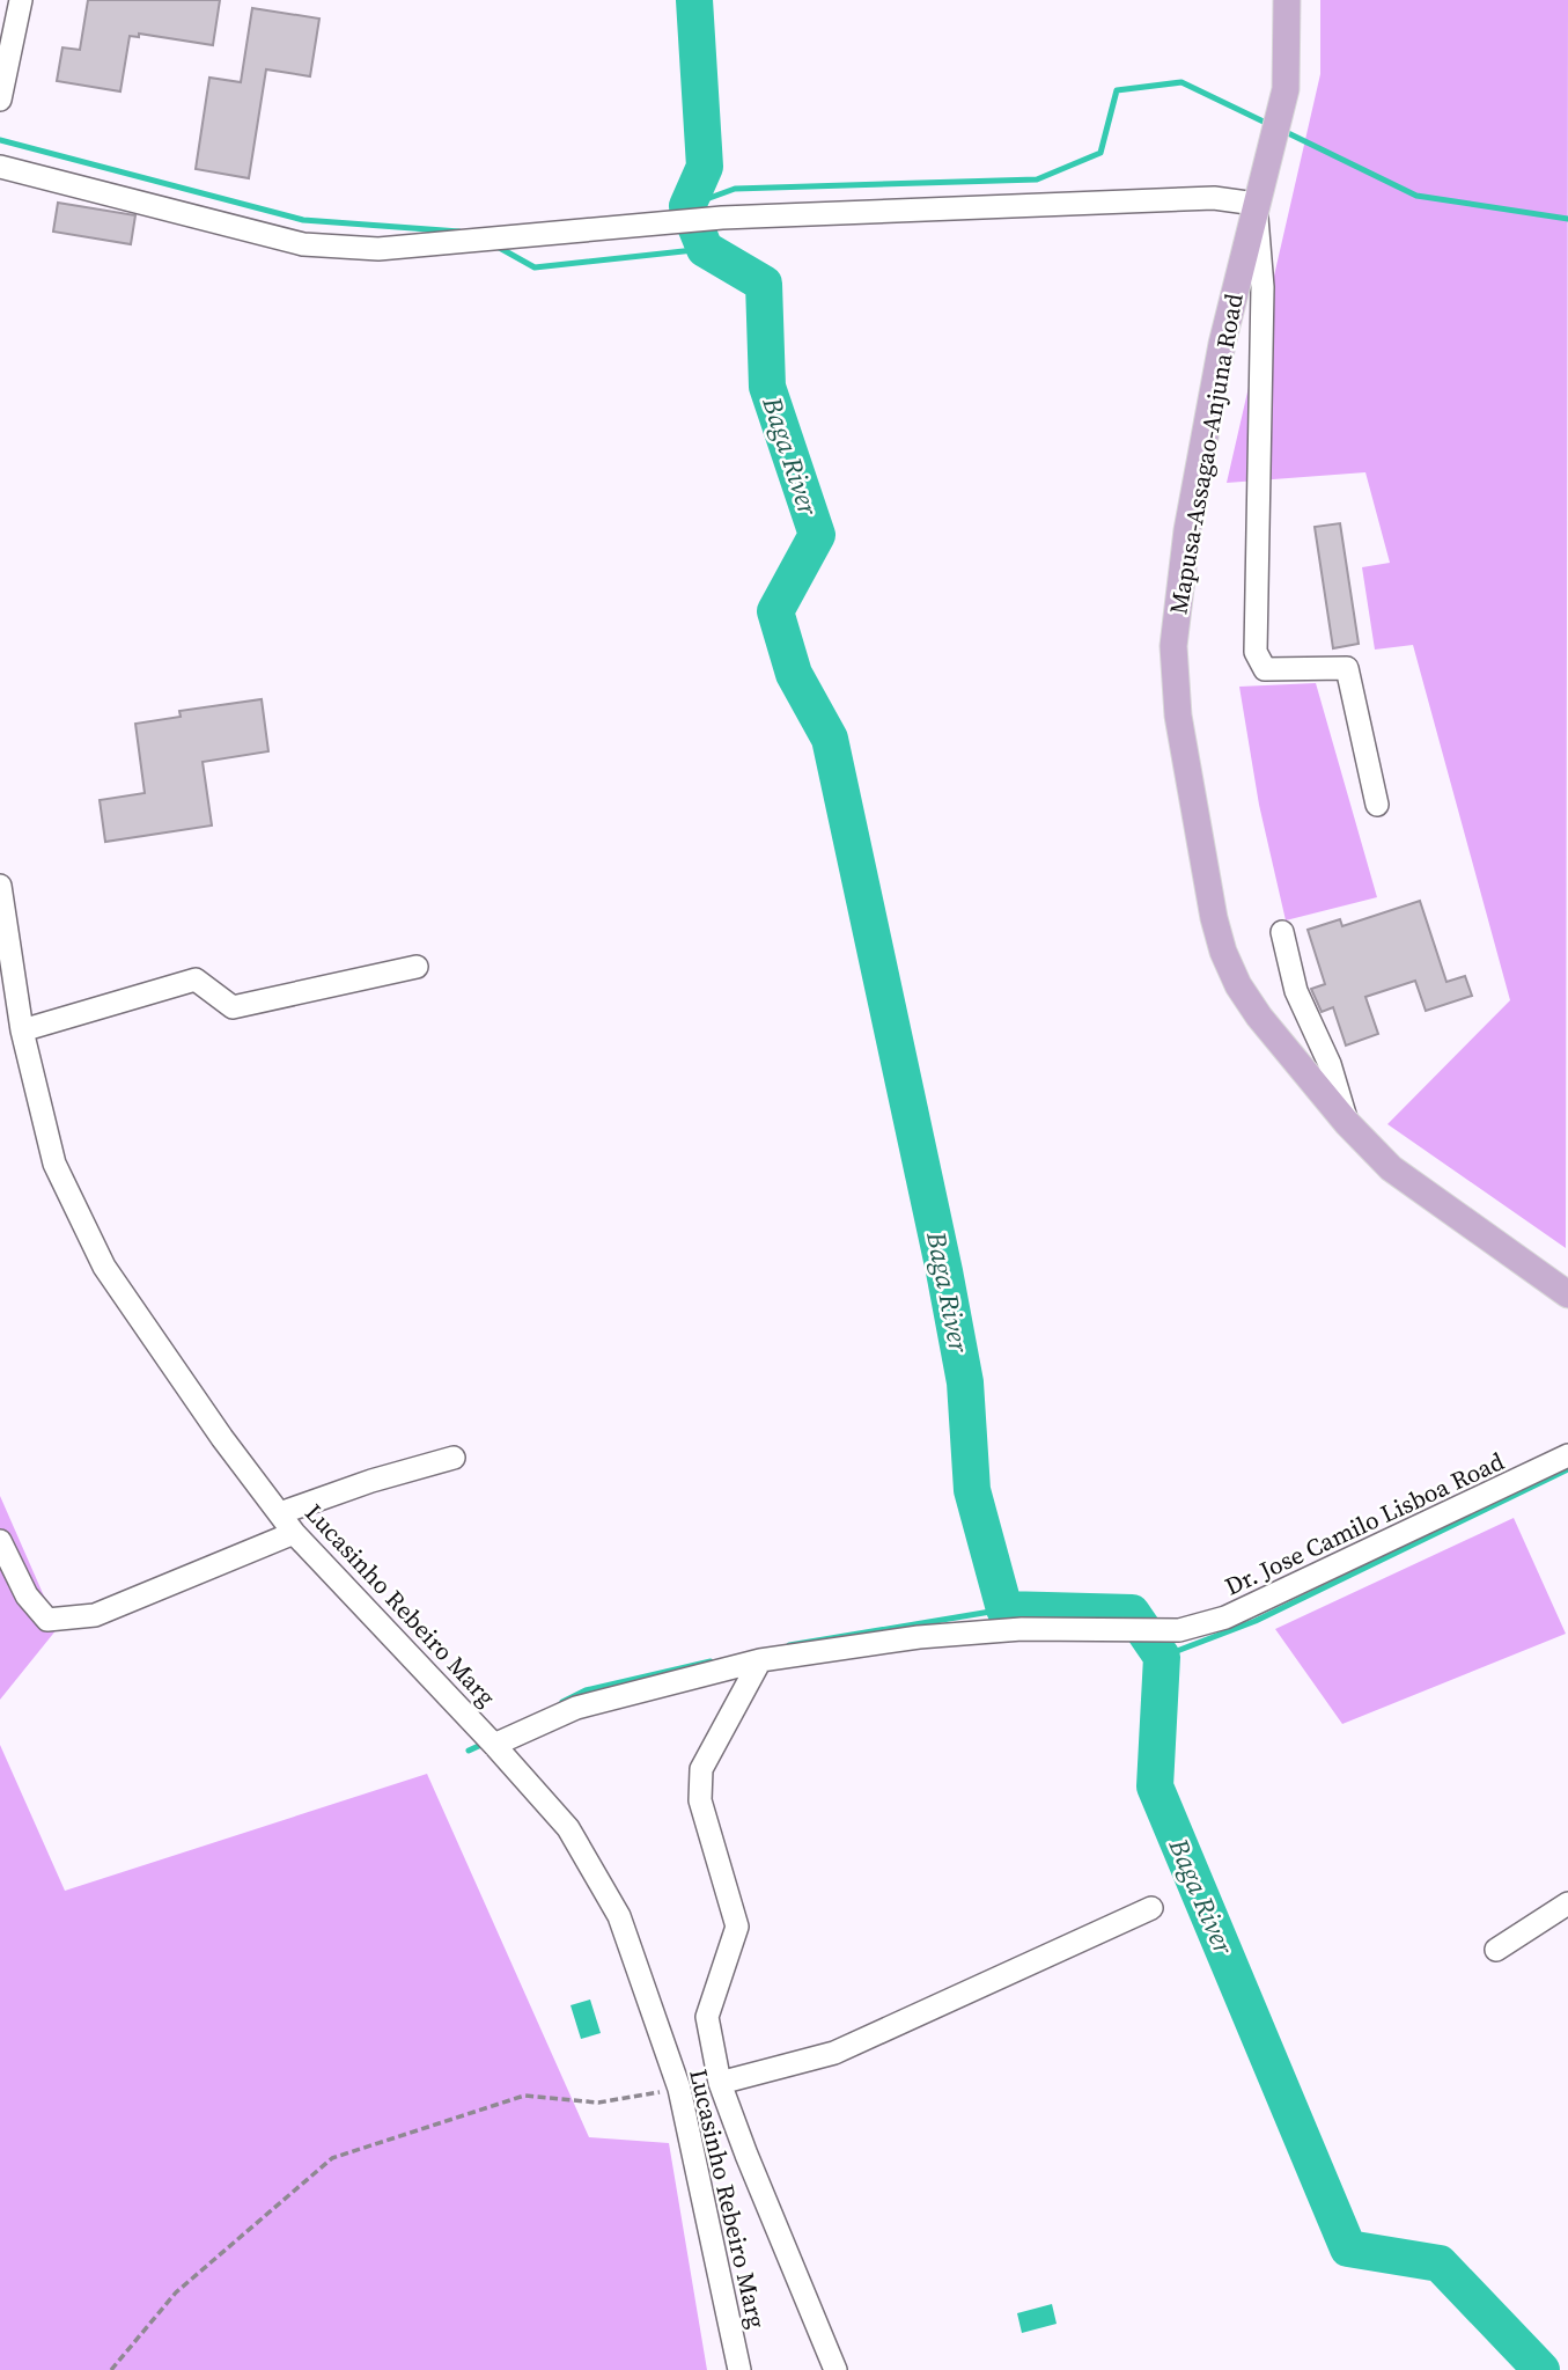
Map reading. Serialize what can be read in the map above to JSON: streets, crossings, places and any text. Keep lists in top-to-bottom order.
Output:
{
  "streets": {
    "main road": ["Mapusa-Assagao-Anjuna Road"],
    "street": ["Dr. Jose Camilo Lisboa Road", "Lucasinho Rebeiro Marg"]
  },
  "crossings": [
    ["Dr. Jose Camilo Lisboa Road", "Lucasinho Rebeiro Marg"]
  ],
  "water": ["Baga River"]
}
